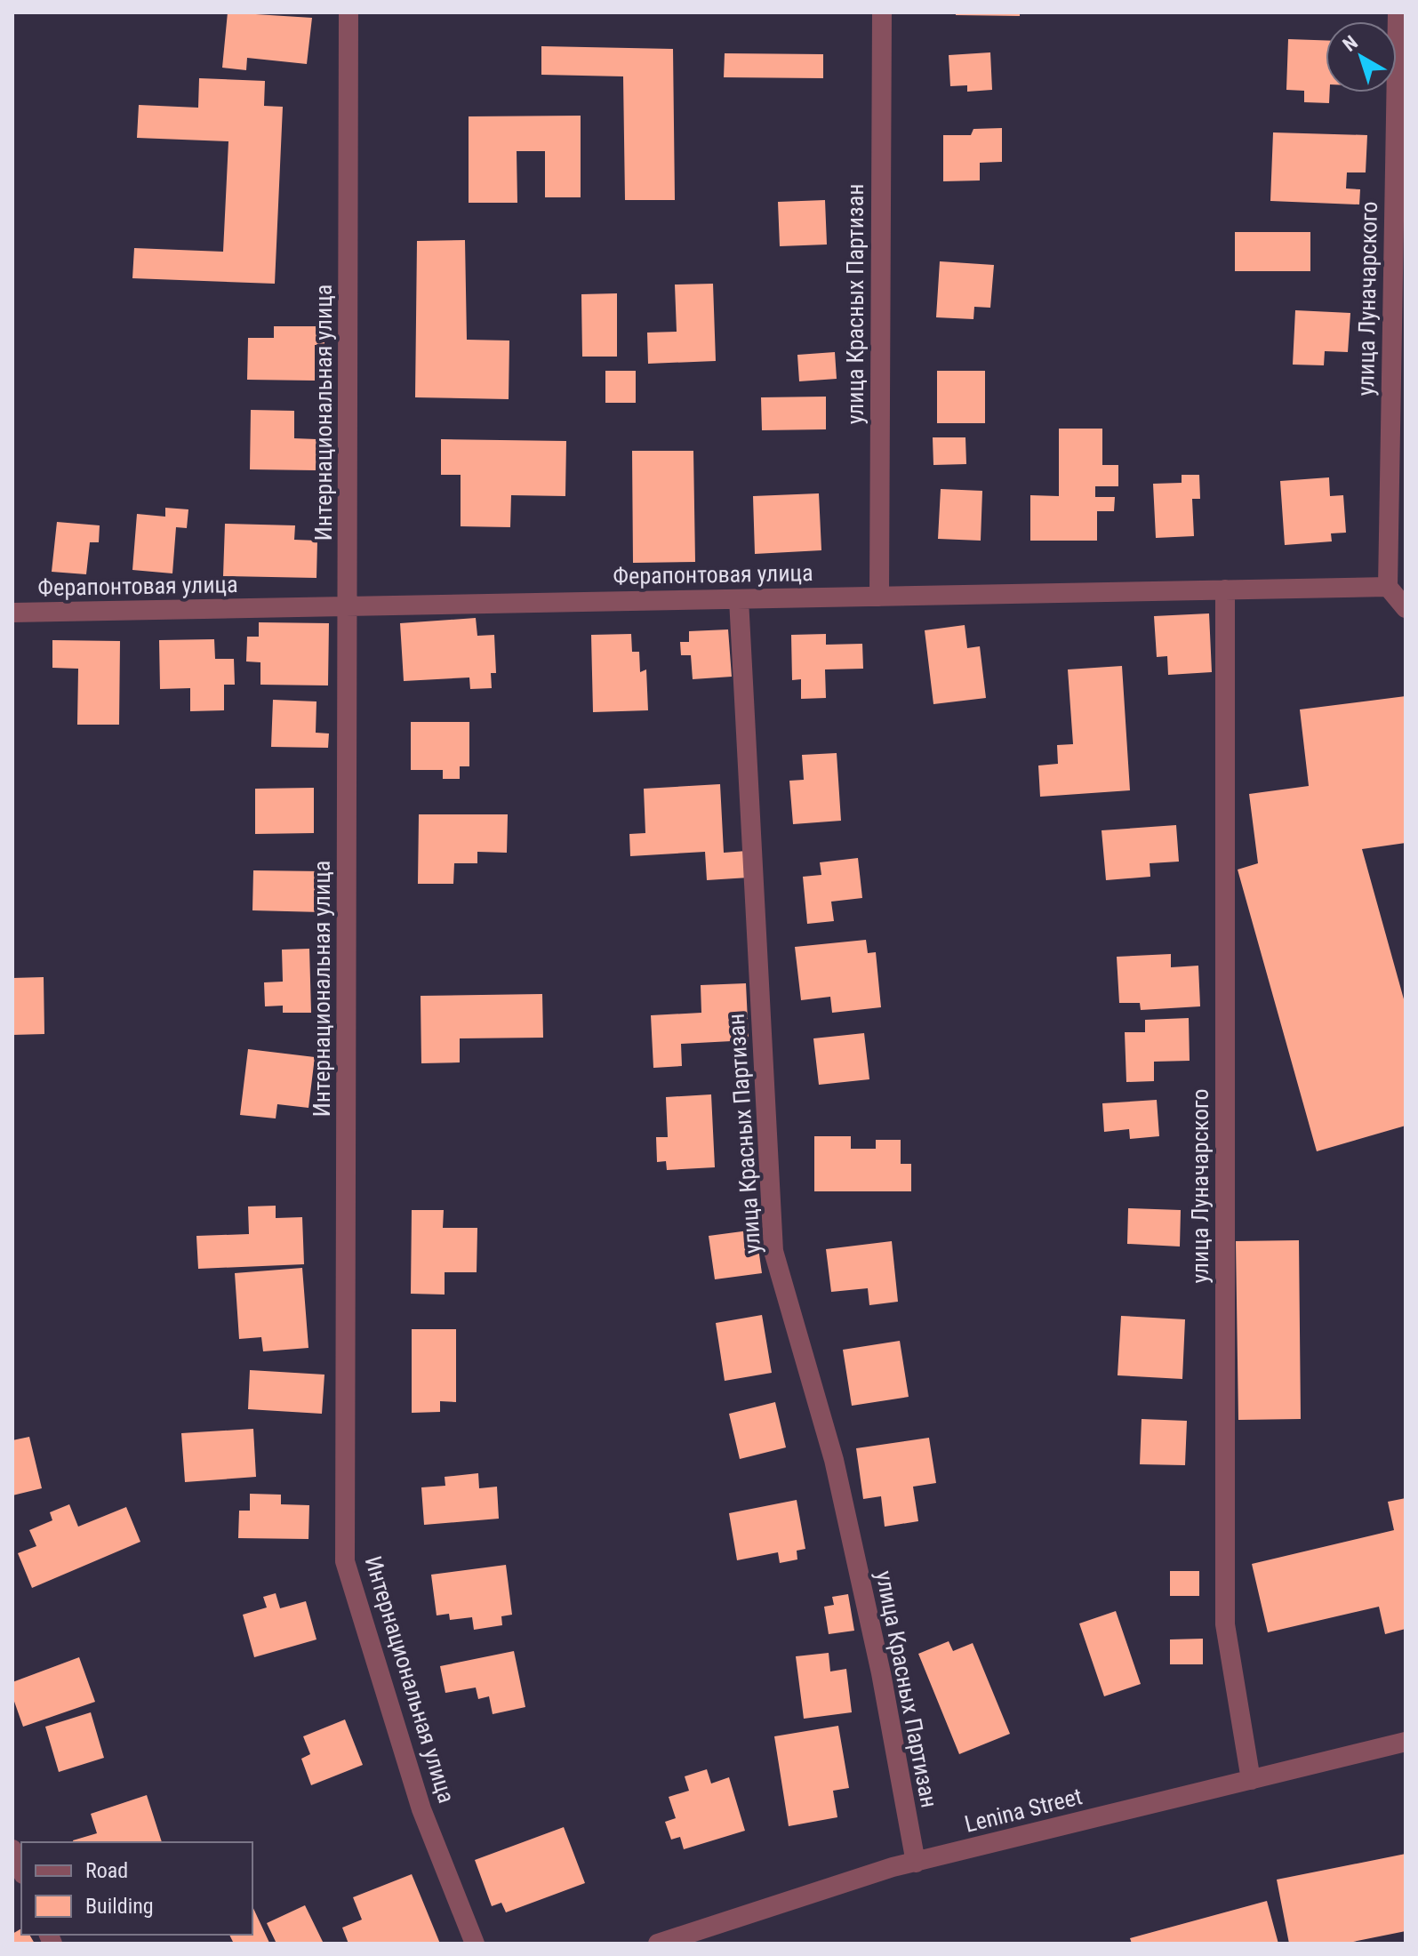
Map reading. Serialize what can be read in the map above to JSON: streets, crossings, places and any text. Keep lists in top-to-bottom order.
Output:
{
  "streets": {
    "street": [
      "улица Луначарского",
      "улица Красных Партизан",
      "Интернациональная улица",
      "Ферапонтовая улица",
      "Lenina Street"
    ]
  },
  "crossings": [
    ["улица Луначарского", "Ферапонтовая улица"],
    ["улица Луначарского", "Lenina Street"],
    ["улица Красных Партизан", "Ферапонтовая улица"],
    ["улица Красных Партизан", "Lenina Street"],
    ["Интернациональная улица", "Ферапонтовая улица"]
  ],
  "legend": ["Road", "Building"],
  "north": "top left"
}
